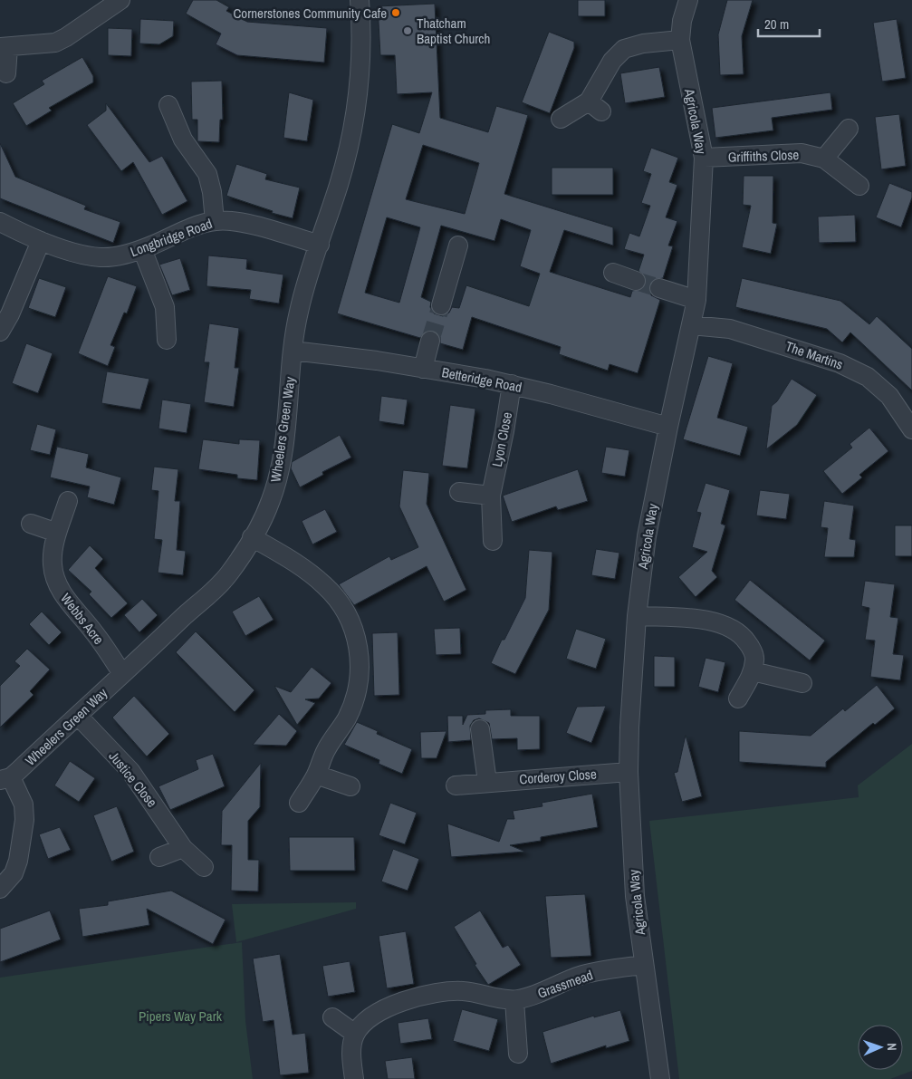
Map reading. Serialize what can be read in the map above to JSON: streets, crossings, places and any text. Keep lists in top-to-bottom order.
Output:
{
  "streets": {
    "street": [
      "Agricola Way",
      "Griffiths Close",
      "Longbridge Road",
      "The Martins",
      "Betteridge Road",
      "Wheelers Green Way",
      "Lyon Close",
      "Webbs Acre",
      "Corderoy Close",
      "Justice Close",
      "Grassmead"
    ]
  },
  "crossings": [
    ["Agricola Way", "Griffiths Close"],
    ["Agricola Way", "The Martins"],
    ["Agricola Way", "Betteridge Road"],
    ["Agricola Way", "Corderoy Close"],
    ["Agricola Way", "Grassmead"],
    ["Longbridge Road", "Wheelers Green Way"],
    ["Betteridge Road", "Wheelers Green Way"],
    ["Betteridge Road", "Lyon Close"],
    ["Wheelers Green Way", "Webbs Acre"],
    ["Wheelers Green Way", "Justice Close"]
  ],
  "parks": ["Pipers Way Park"],
  "places": ["Cornerstones Community Cafe", "Thatcham Baptist Church"],
  "scale_bar": "20 m",
  "north": "right"
}
